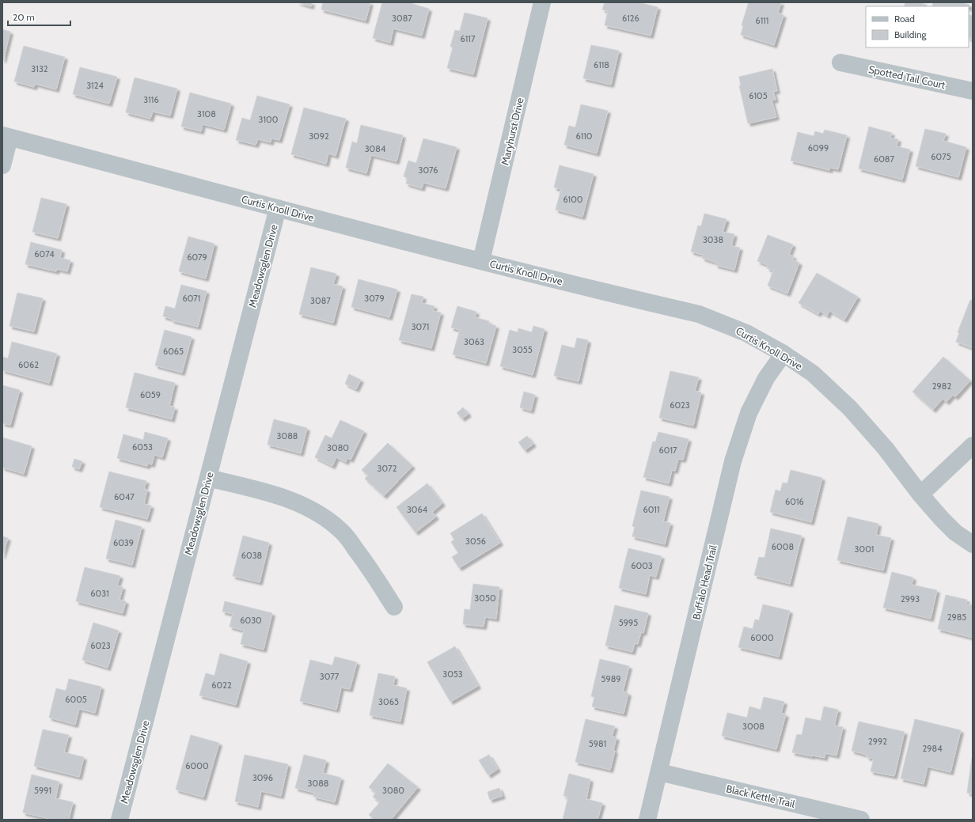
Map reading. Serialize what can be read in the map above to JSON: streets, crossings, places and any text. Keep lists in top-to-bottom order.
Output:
{
  "streets": {
    "street": [
      "Spotted Tail Court",
      "Maryhurst Drive",
      "Curtis Knoll Drive",
      "Meadowsglen Drive",
      "Buffalo Head Trail",
      "Black Kettle Trail"
    ]
  },
  "crossings": [
    ["Maryhurst Drive", "Curtis Knoll Drive"],
    ["Curtis Knoll Drive", "Meadowsglen Drive"],
    ["Curtis Knoll Drive", "Buffalo Head Trail"],
    ["Buffalo Head Trail", "Black Kettle Trail"]
  ],
  "house_numbers": [
    "3087",
    "6126",
    "6111",
    "6117",
    "6118",
    "3132",
    "3124",
    "6105",
    "3116",
    "3108",
    "3100",
    "3092",
    "6110",
    "6099",
    "3084",
    "6075",
    "6087",
    "3076",
    "6100",
    "3038",
    "6074",
    "6079",
    "6071",
    "3079",
    "3087",
    "3071",
    "3063",
    "3055",
    "6065",
    "6062",
    "2982",
    "6059",
    "6023",
    "3088",
    "6053",
    "3080",
    "6017",
    "3072",
    "6047",
    "6016",
    "3064",
    "6011",
    "3056",
    "6039",
    "6008",
    "3001",
    "6038",
    "6003",
    "6031",
    "3050",
    "2993",
    "2985",
    "6030",
    "5995",
    "6000",
    "6023",
    "3053",
    "3077",
    "5989",
    "6022",
    "6005",
    "3065",
    "3008",
    "2992",
    "5981",
    "2984",
    "6000",
    "3096",
    "3088",
    "5991",
    "3080"
  ],
  "legend": ["Road", "Building"],
  "scale_bar": "20 m"
}
